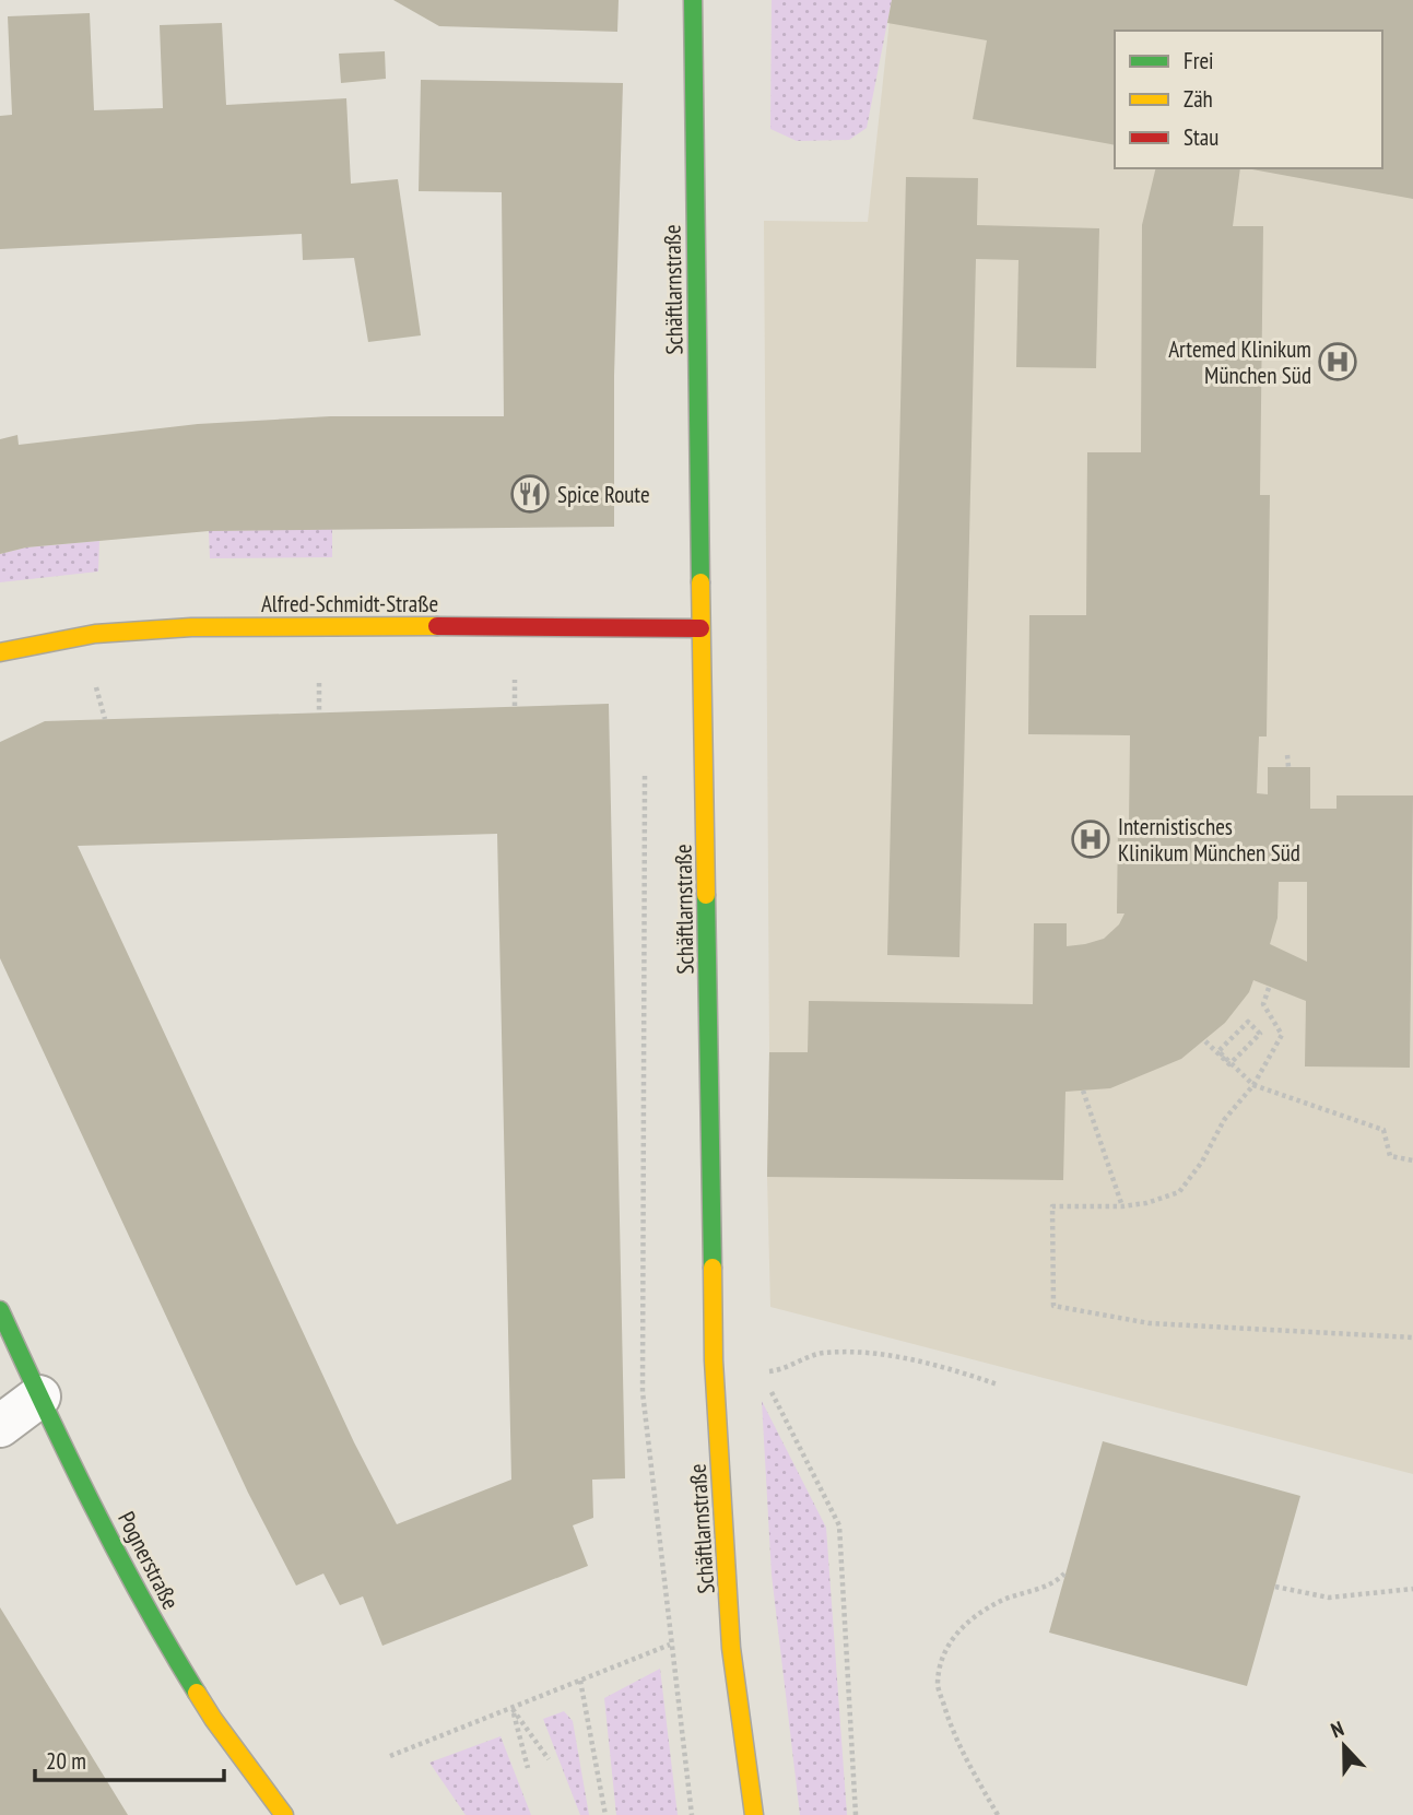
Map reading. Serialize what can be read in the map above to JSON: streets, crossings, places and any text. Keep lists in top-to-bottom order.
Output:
{
  "streets": {
    "street": ["Schäftlarnstraße", "Alfred-Schmidt-Straße", "Pognerstraße"]
  },
  "crossings": [
    ["Schäftlarnstraße", "Alfred-Schmidt-Straße"]
  ],
  "places": {
    "hospital": ["Artemed Klinikum München Süd", "Internistisches Klinikum München Süd"],
    "restaurant": ["Spice Route"]
  },
  "legend": ["Frei", "Zäh", "Stau"],
  "scale_bar": "20 m",
  "north": "top"
}
